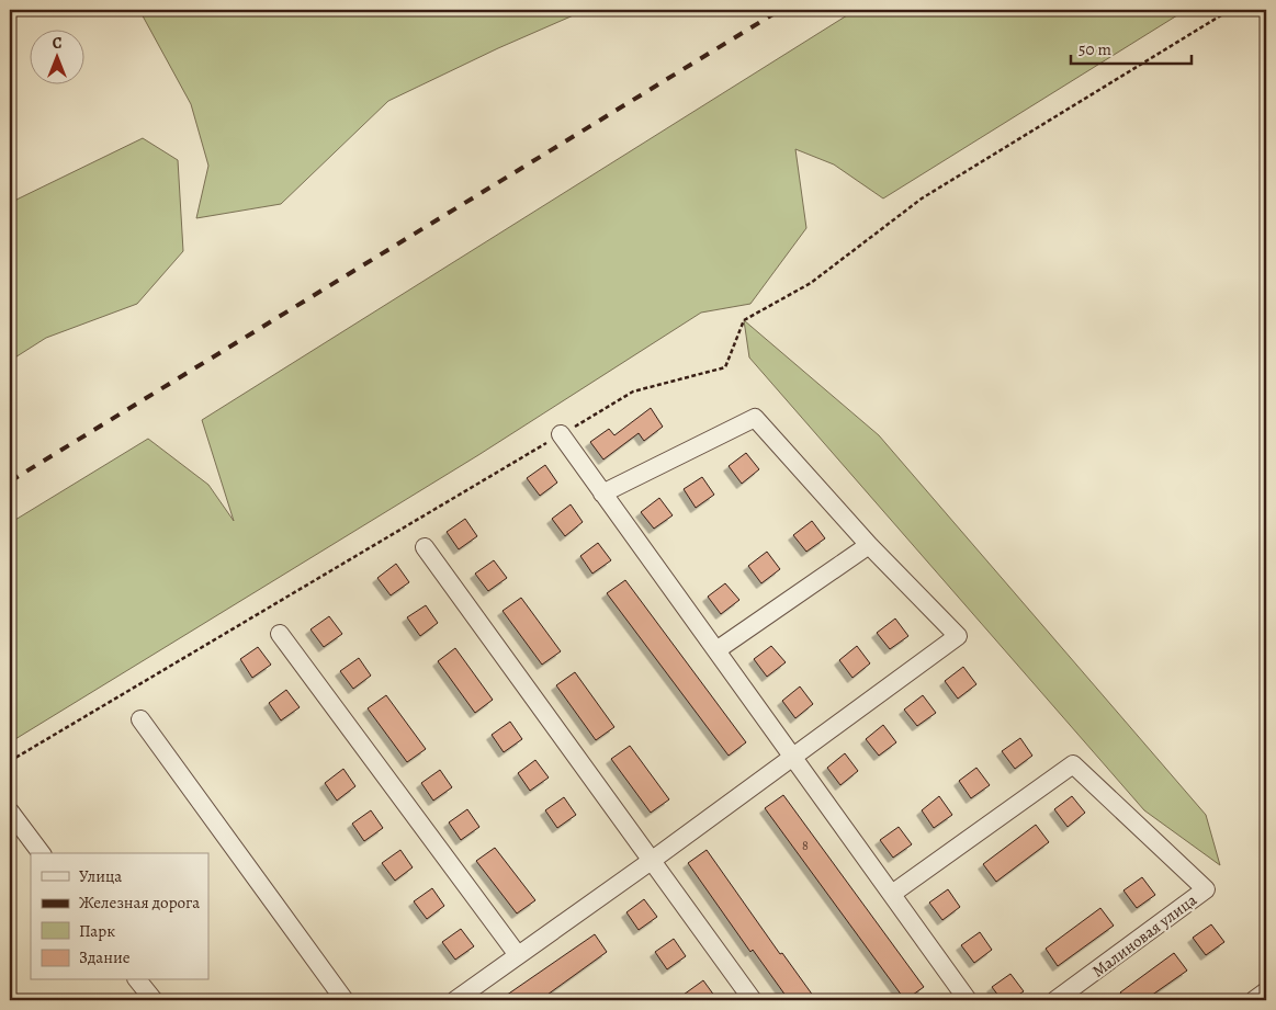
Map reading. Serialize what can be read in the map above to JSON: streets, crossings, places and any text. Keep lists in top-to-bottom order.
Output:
{
  "streets": {
    "street": ["Малиновая улица"]
  },
  "house_numbers": ["8"],
  "legend": [
    "Улица",
    "Железная дорога",
    "Парк",
    "Здание"
  ],
  "scale_bar": "50 m",
  "north": "top"
}
